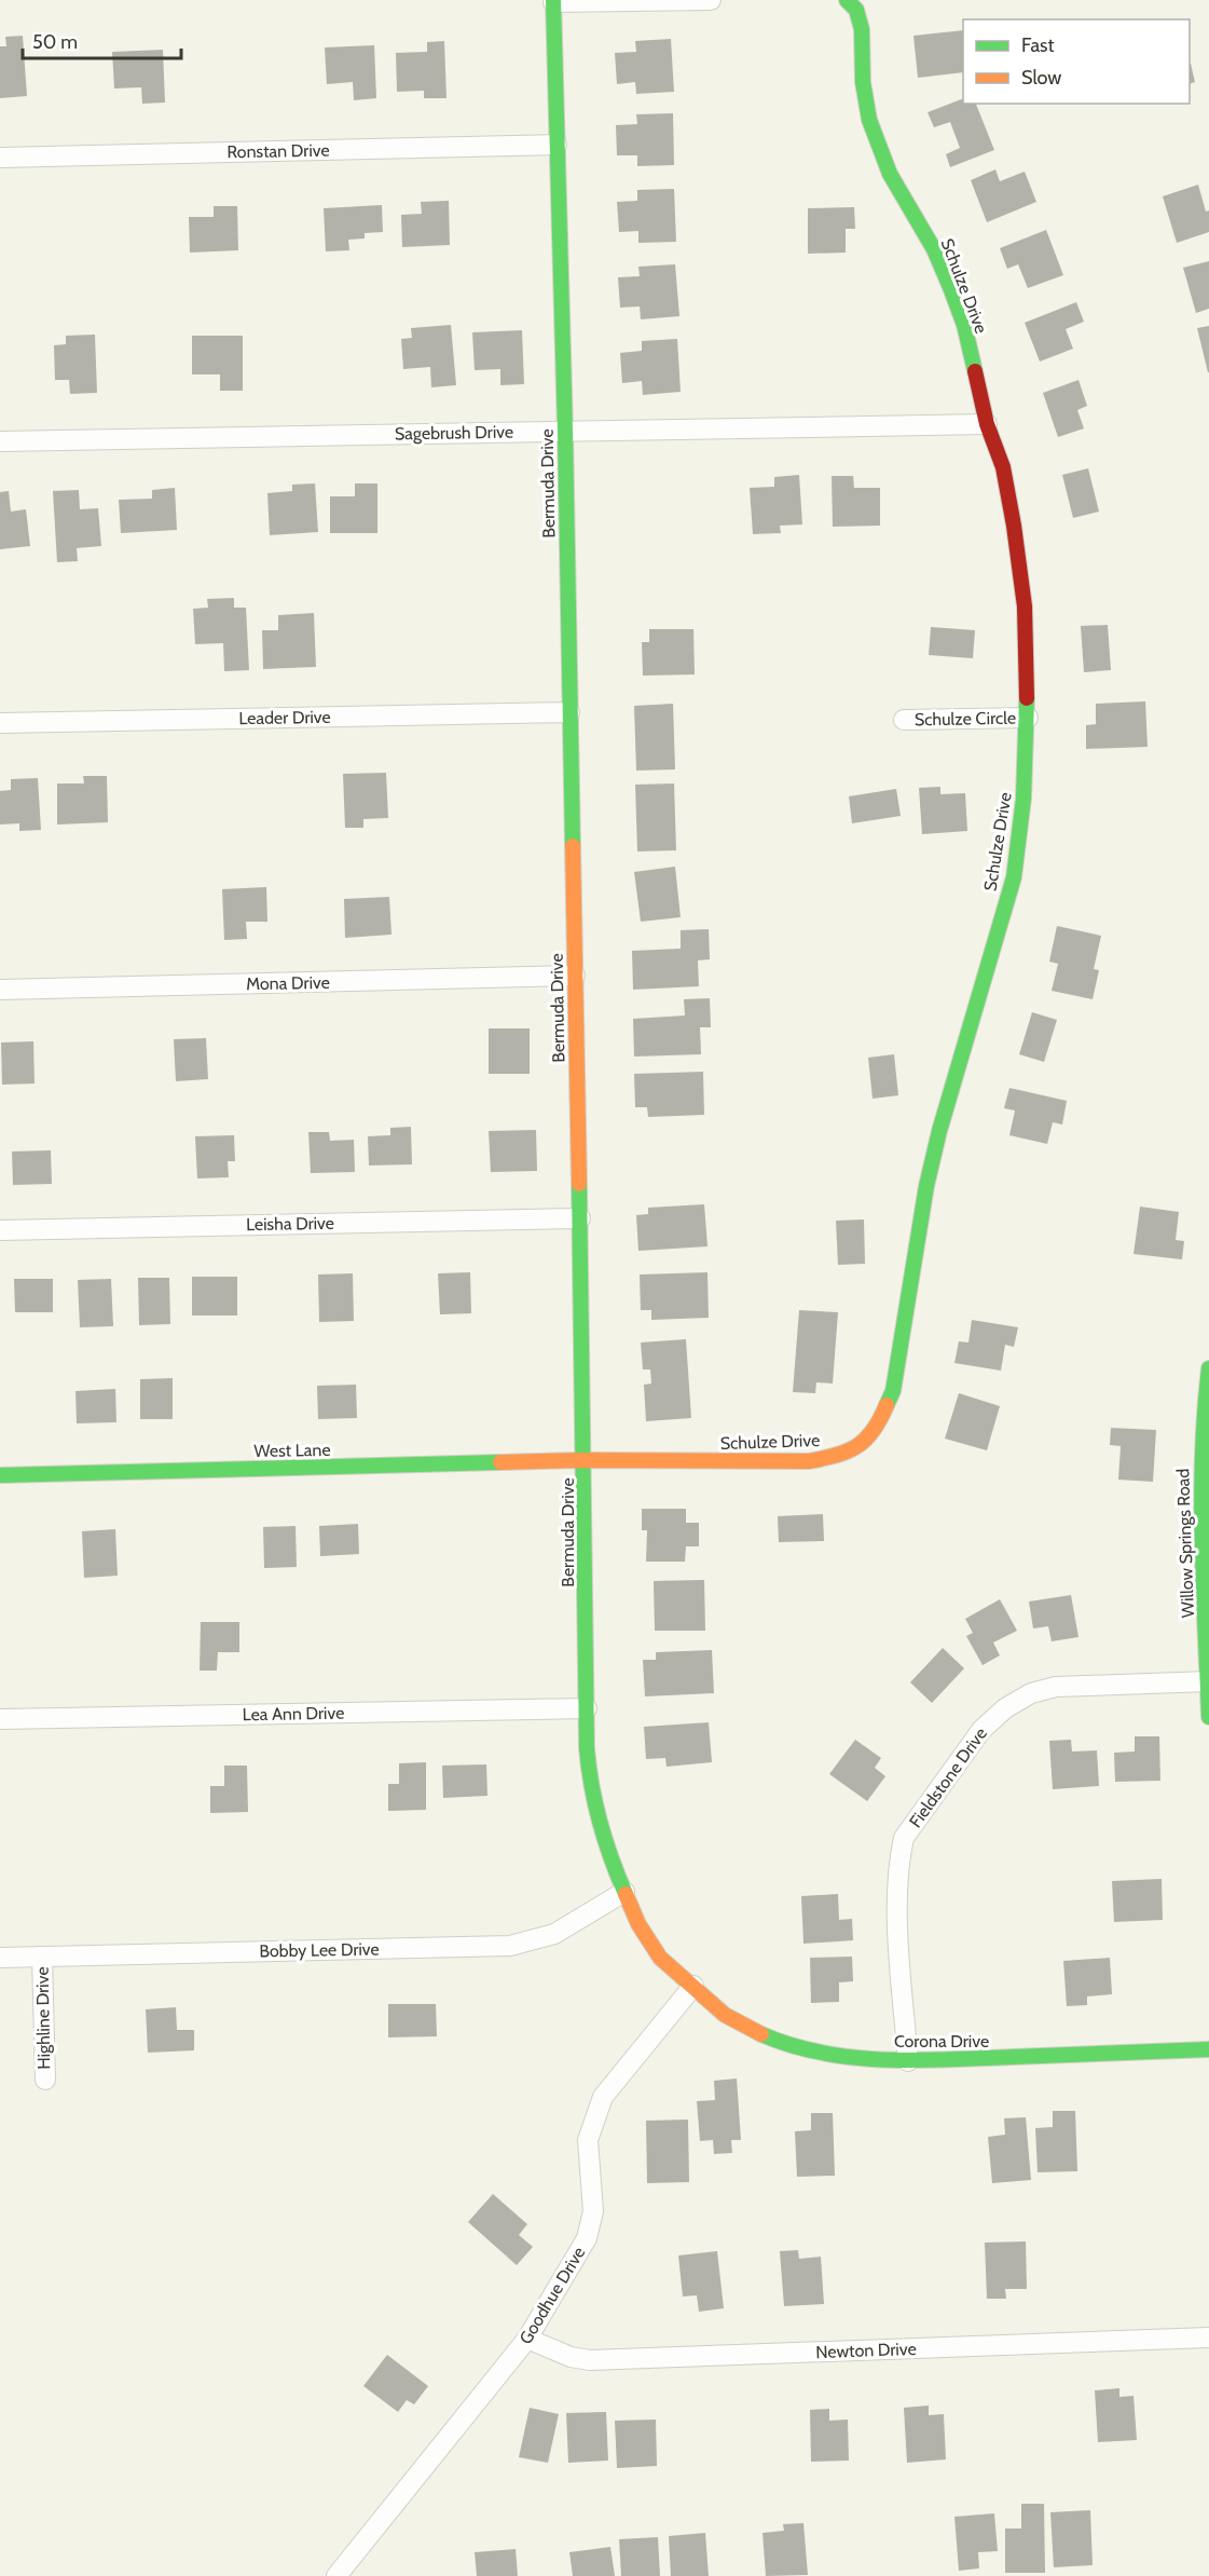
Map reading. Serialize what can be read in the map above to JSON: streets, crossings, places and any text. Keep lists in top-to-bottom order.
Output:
{
  "streets": {
    "street": [
      "Ronstan Drive",
      "Schulze Drive",
      "Sagebrush Drive",
      "Bermuda Drive",
      "Leader Drive",
      "Schulze Circle",
      "Mona Drive",
      "Leisha Drive",
      "West Lane",
      "Willow Springs Road",
      "Lea Ann Drive",
      "Fieldstone Drive",
      "Bobby Lee Drive",
      "Highline Drive",
      "Corona Drive",
      "Goodhue Drive",
      "Newton Drive"
    ]
  },
  "crossings": [
    ["Ronstan Drive", "Bermuda Drive"],
    ["Schulze Drive", "Sagebrush Drive"],
    ["Schulze Drive", "Bermuda Drive"],
    ["Schulze Drive", "Schulze Circle"],
    ["Schulze Drive", "West Lane"],
    ["Sagebrush Drive", "Bermuda Drive"],
    ["Bermuda Drive", "Leader Drive"],
    ["Bermuda Drive", "Mona Drive"],
    ["Bermuda Drive", "Leisha Drive"],
    ["Bermuda Drive", "West Lane"],
    ["Bermuda Drive", "Lea Ann Drive"],
    ["Bermuda Drive", "Bobby Lee Drive"],
    ["Bermuda Drive", "Corona Drive"],
    ["Bermuda Drive", "Goodhue Drive"],
    ["Willow Springs Road", "Fieldstone Drive"],
    ["Fieldstone Drive", "Corona Drive"],
    ["Bobby Lee Drive", "Highline Drive"],
    ["Corona Drive", "Goodhue Drive"],
    ["Goodhue Drive", "Newton Drive"]
  ],
  "legend": ["Fast", "Slow"],
  "scale_bar": "50 m"
}
